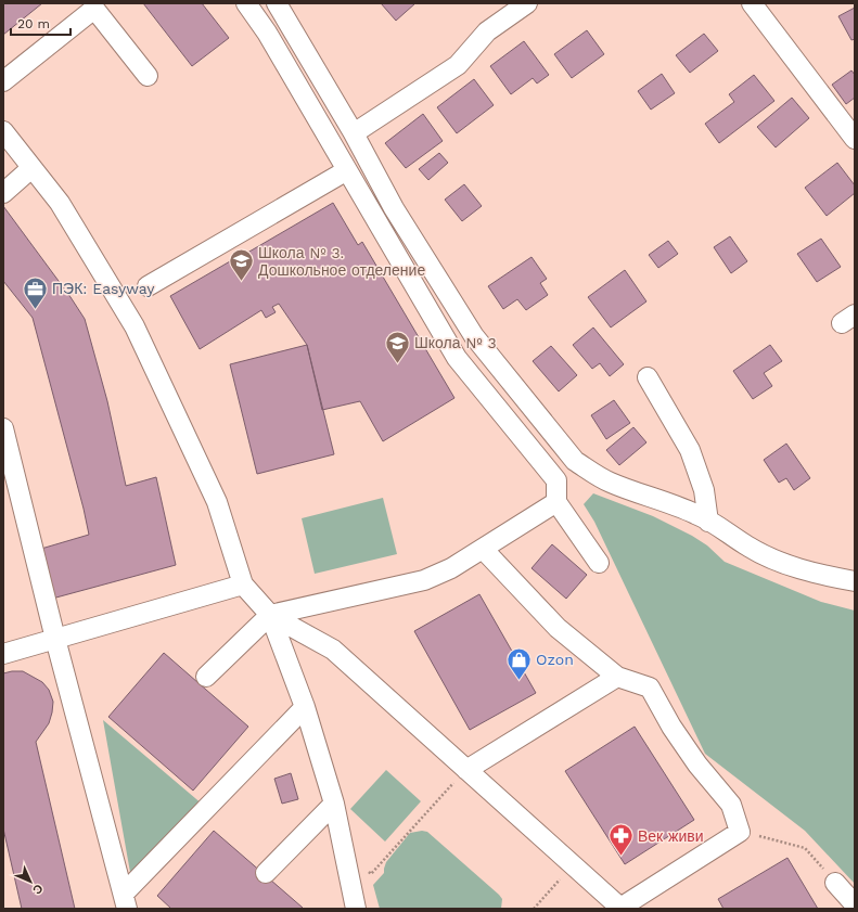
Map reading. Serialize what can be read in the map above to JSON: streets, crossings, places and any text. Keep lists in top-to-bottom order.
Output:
{
  "places": {
    "school or university": ["Школа № 3. Дошкольное отделение", "Школа № 3"],
    "office": ["ПЭК: Easyway"],
    "shop": ["Ozon"],
    "pharmacy": ["Век живи"]
  },
  "scale_bar": "20 m",
  "north": "bottom right"
}
